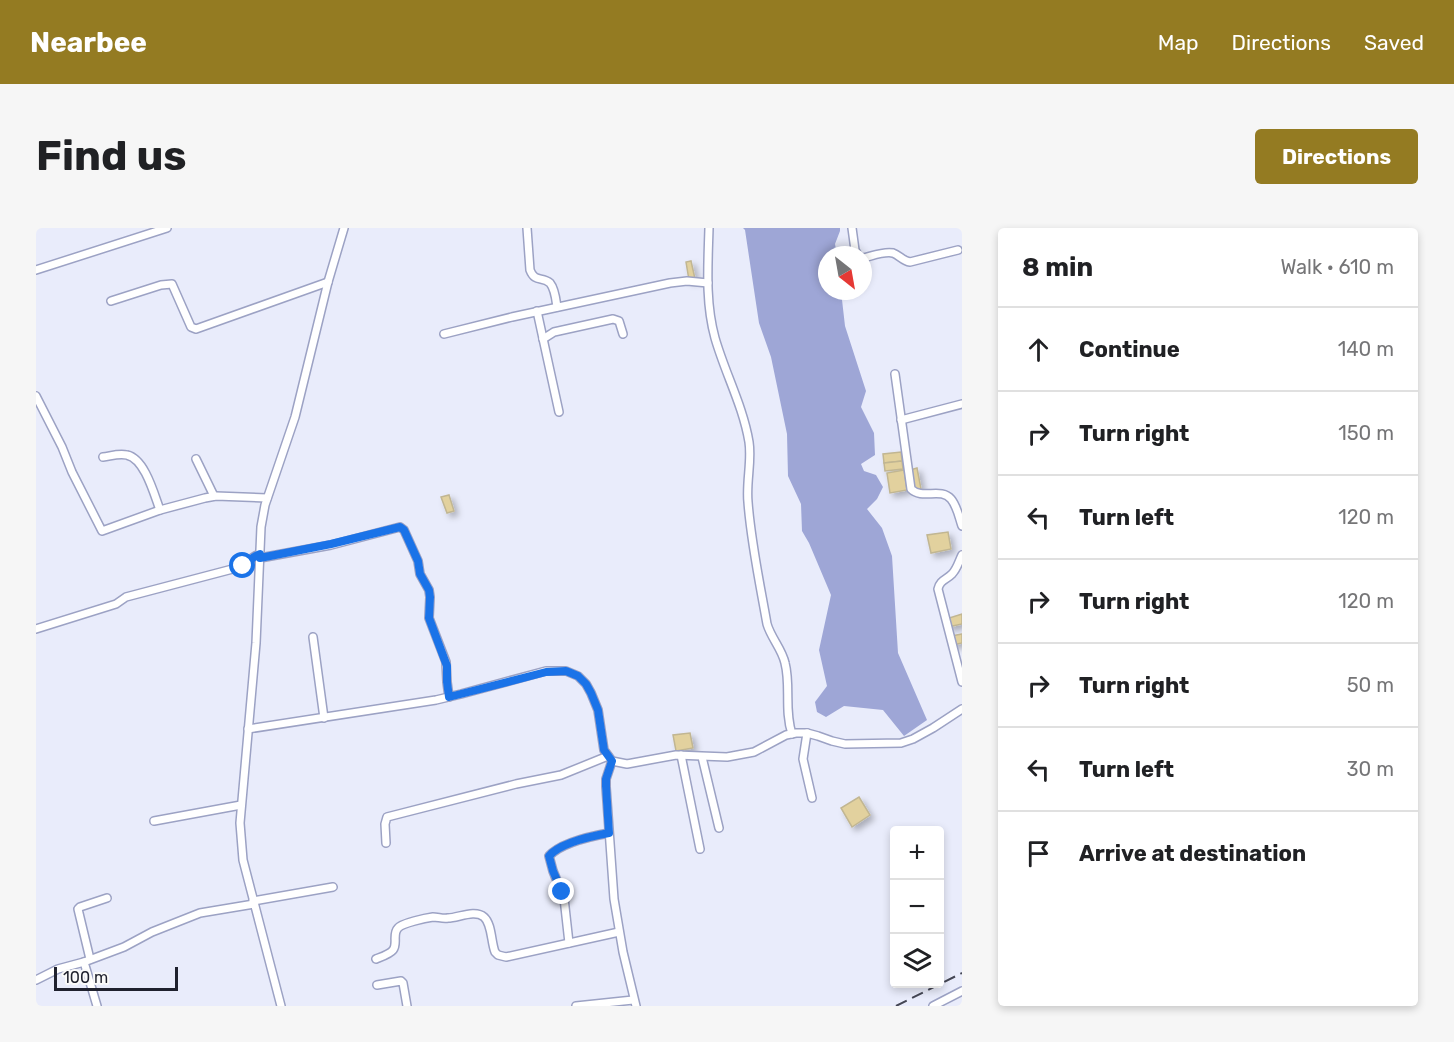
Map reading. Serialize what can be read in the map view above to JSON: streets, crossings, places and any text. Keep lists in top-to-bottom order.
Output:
{
  "scale_bar": "100 m",
  "north": "bottom right",
  "page": {
    "header": "Nearbee",
    "nav": ["Map", "Directions", "Saved"],
    "buttons": "Directions",
    "title": "Find us",
    "heading": ["8 min", "Walk · 610 m"],
    "list": [
      ["Continue", "140 m"],
      ["Turn right", "150 m"],
      ["Turn left", "120 m"],
      ["Turn right", "120 m"],
      ["Turn right", "50 m"],
      ["Turn left", "30 m"],
      "Arrive at destination"
    ],
    "map_buttons": ["+", "−"],
    "scale": "100 m"
  }
}
